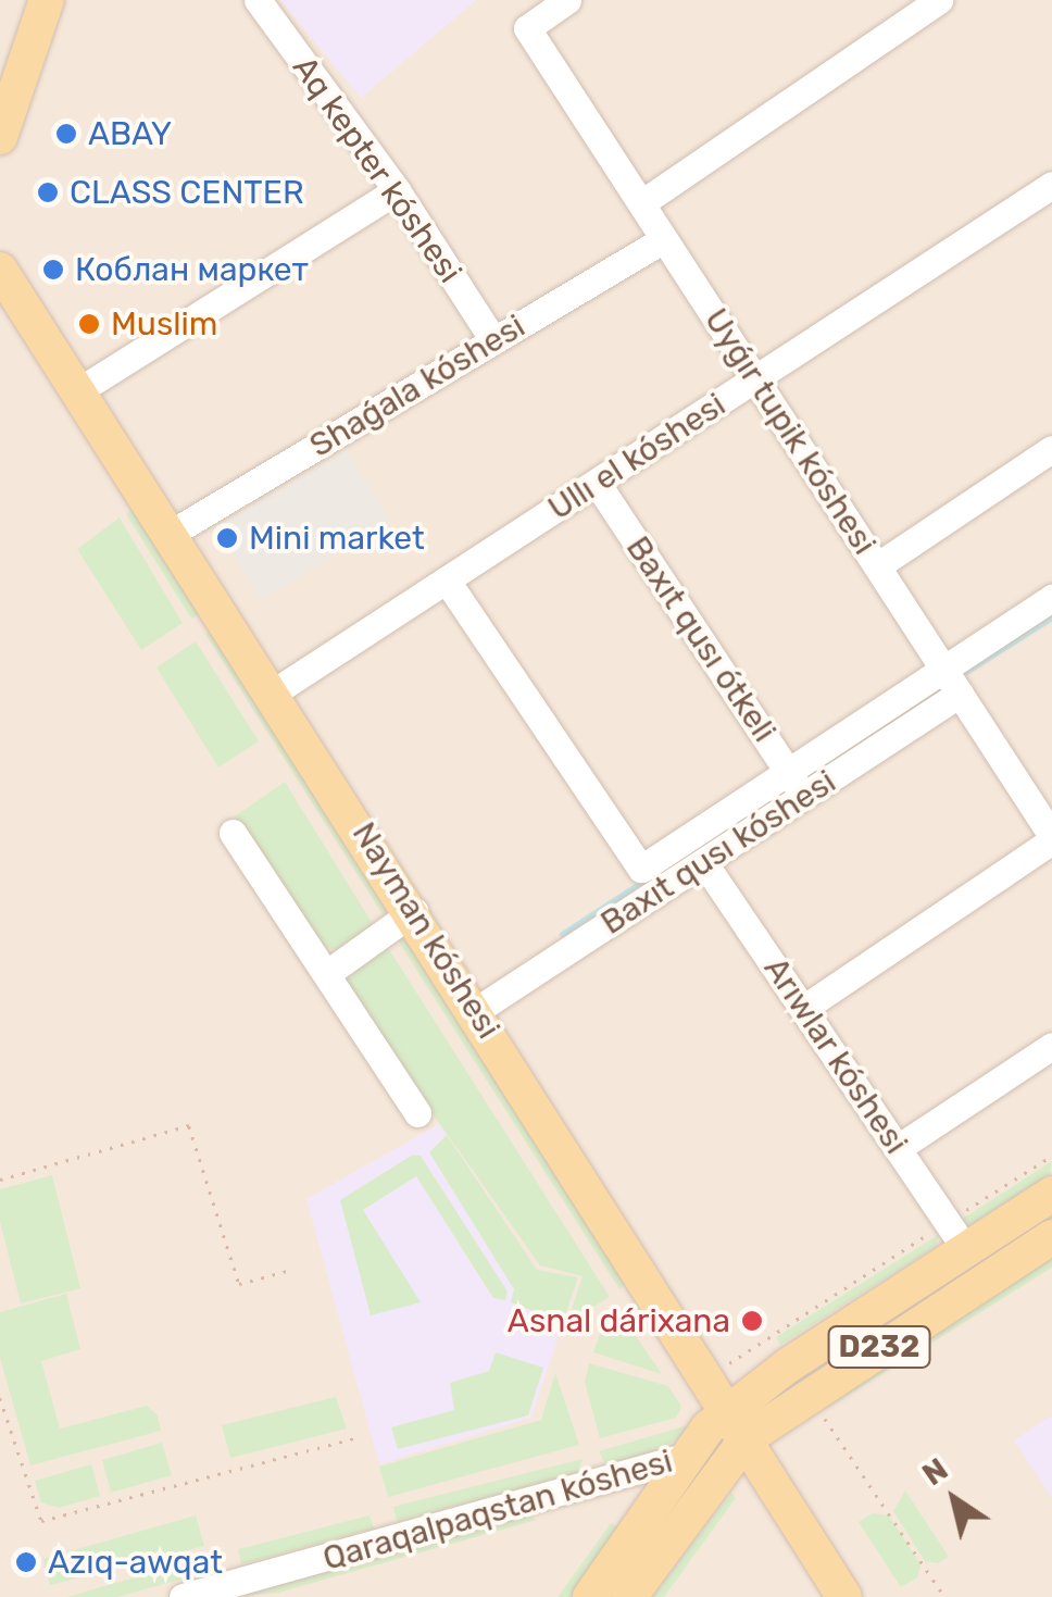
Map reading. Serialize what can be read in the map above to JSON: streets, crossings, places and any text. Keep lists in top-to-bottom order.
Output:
{
  "streets": {
    "main road": ["Nayman kóshesi", "D232", "Qaraqalpaqstan kóshesi"],
    "street": [
      "Aq kepter kóshesi",
      "Shaǵala kóshesi",
      "Uyǵır tupik kóshesi",
      "Ullı el kóshesi",
      "Baxıt qusı ótkeli",
      "Baxıt qusı kóshesi",
      "Arıwlar kóshesi"
    ]
  },
  "crossings": [
    ["Aq kepter kóshesi", "Shaǵala kóshesi"],
    ["Shaǵala kóshesi", "Uyǵır tupik kóshesi"],
    ["Shaǵala kóshesi", "Nayman kóshesi"],
    ["Uyǵır tupik kóshesi", "Ullı el kóshesi"],
    ["Uyǵır tupik kóshesi", "Baxıt qusı kóshesi"],
    ["Ullı el kóshesi", "Baxıt qusı ótkeli"],
    ["Ullı el kóshesi", "Baxıt qusı kóshesi"],
    ["Ullı el kóshesi", "Nayman kóshesi"],
    ["Baxıt qusı ótkeli", "Baxıt qusı kóshesi"],
    ["Baxıt qusı kóshesi", "Nayman kóshesi"],
    ["Baxıt qusı kóshesi", "Arıwlar kóshesi"],
    ["Nayman kóshesi", "Qaraqalpaqstan kóshesi"],
    ["Arıwlar kóshesi", "Qaraqalpaqstan kóshesi"]
  ],
  "places": [
    "ABAY",
    "CLASS CENTER",
    "Коблан маркет",
    "Muslim",
    "Mini market",
    "Asnal dárixana",
    "Azıq-awqat"
  ],
  "north": "top left"
}
